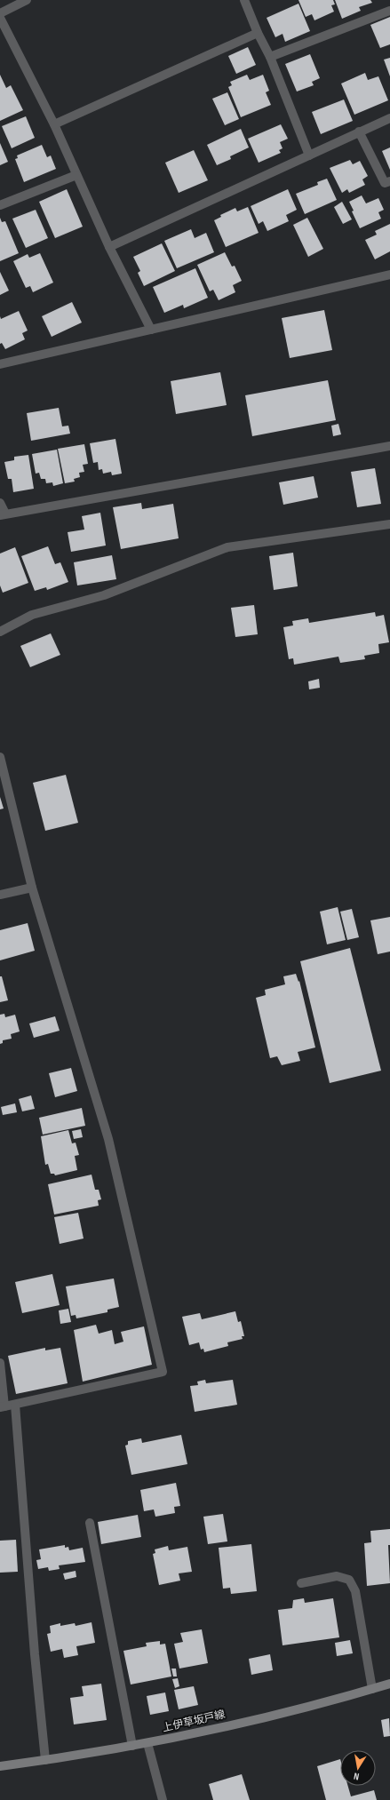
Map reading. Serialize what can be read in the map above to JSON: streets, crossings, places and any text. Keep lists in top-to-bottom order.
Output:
{
  "streets": {
    "main road": ["上伊草坂戸線"]
  },
  "north": "bottom"
}
